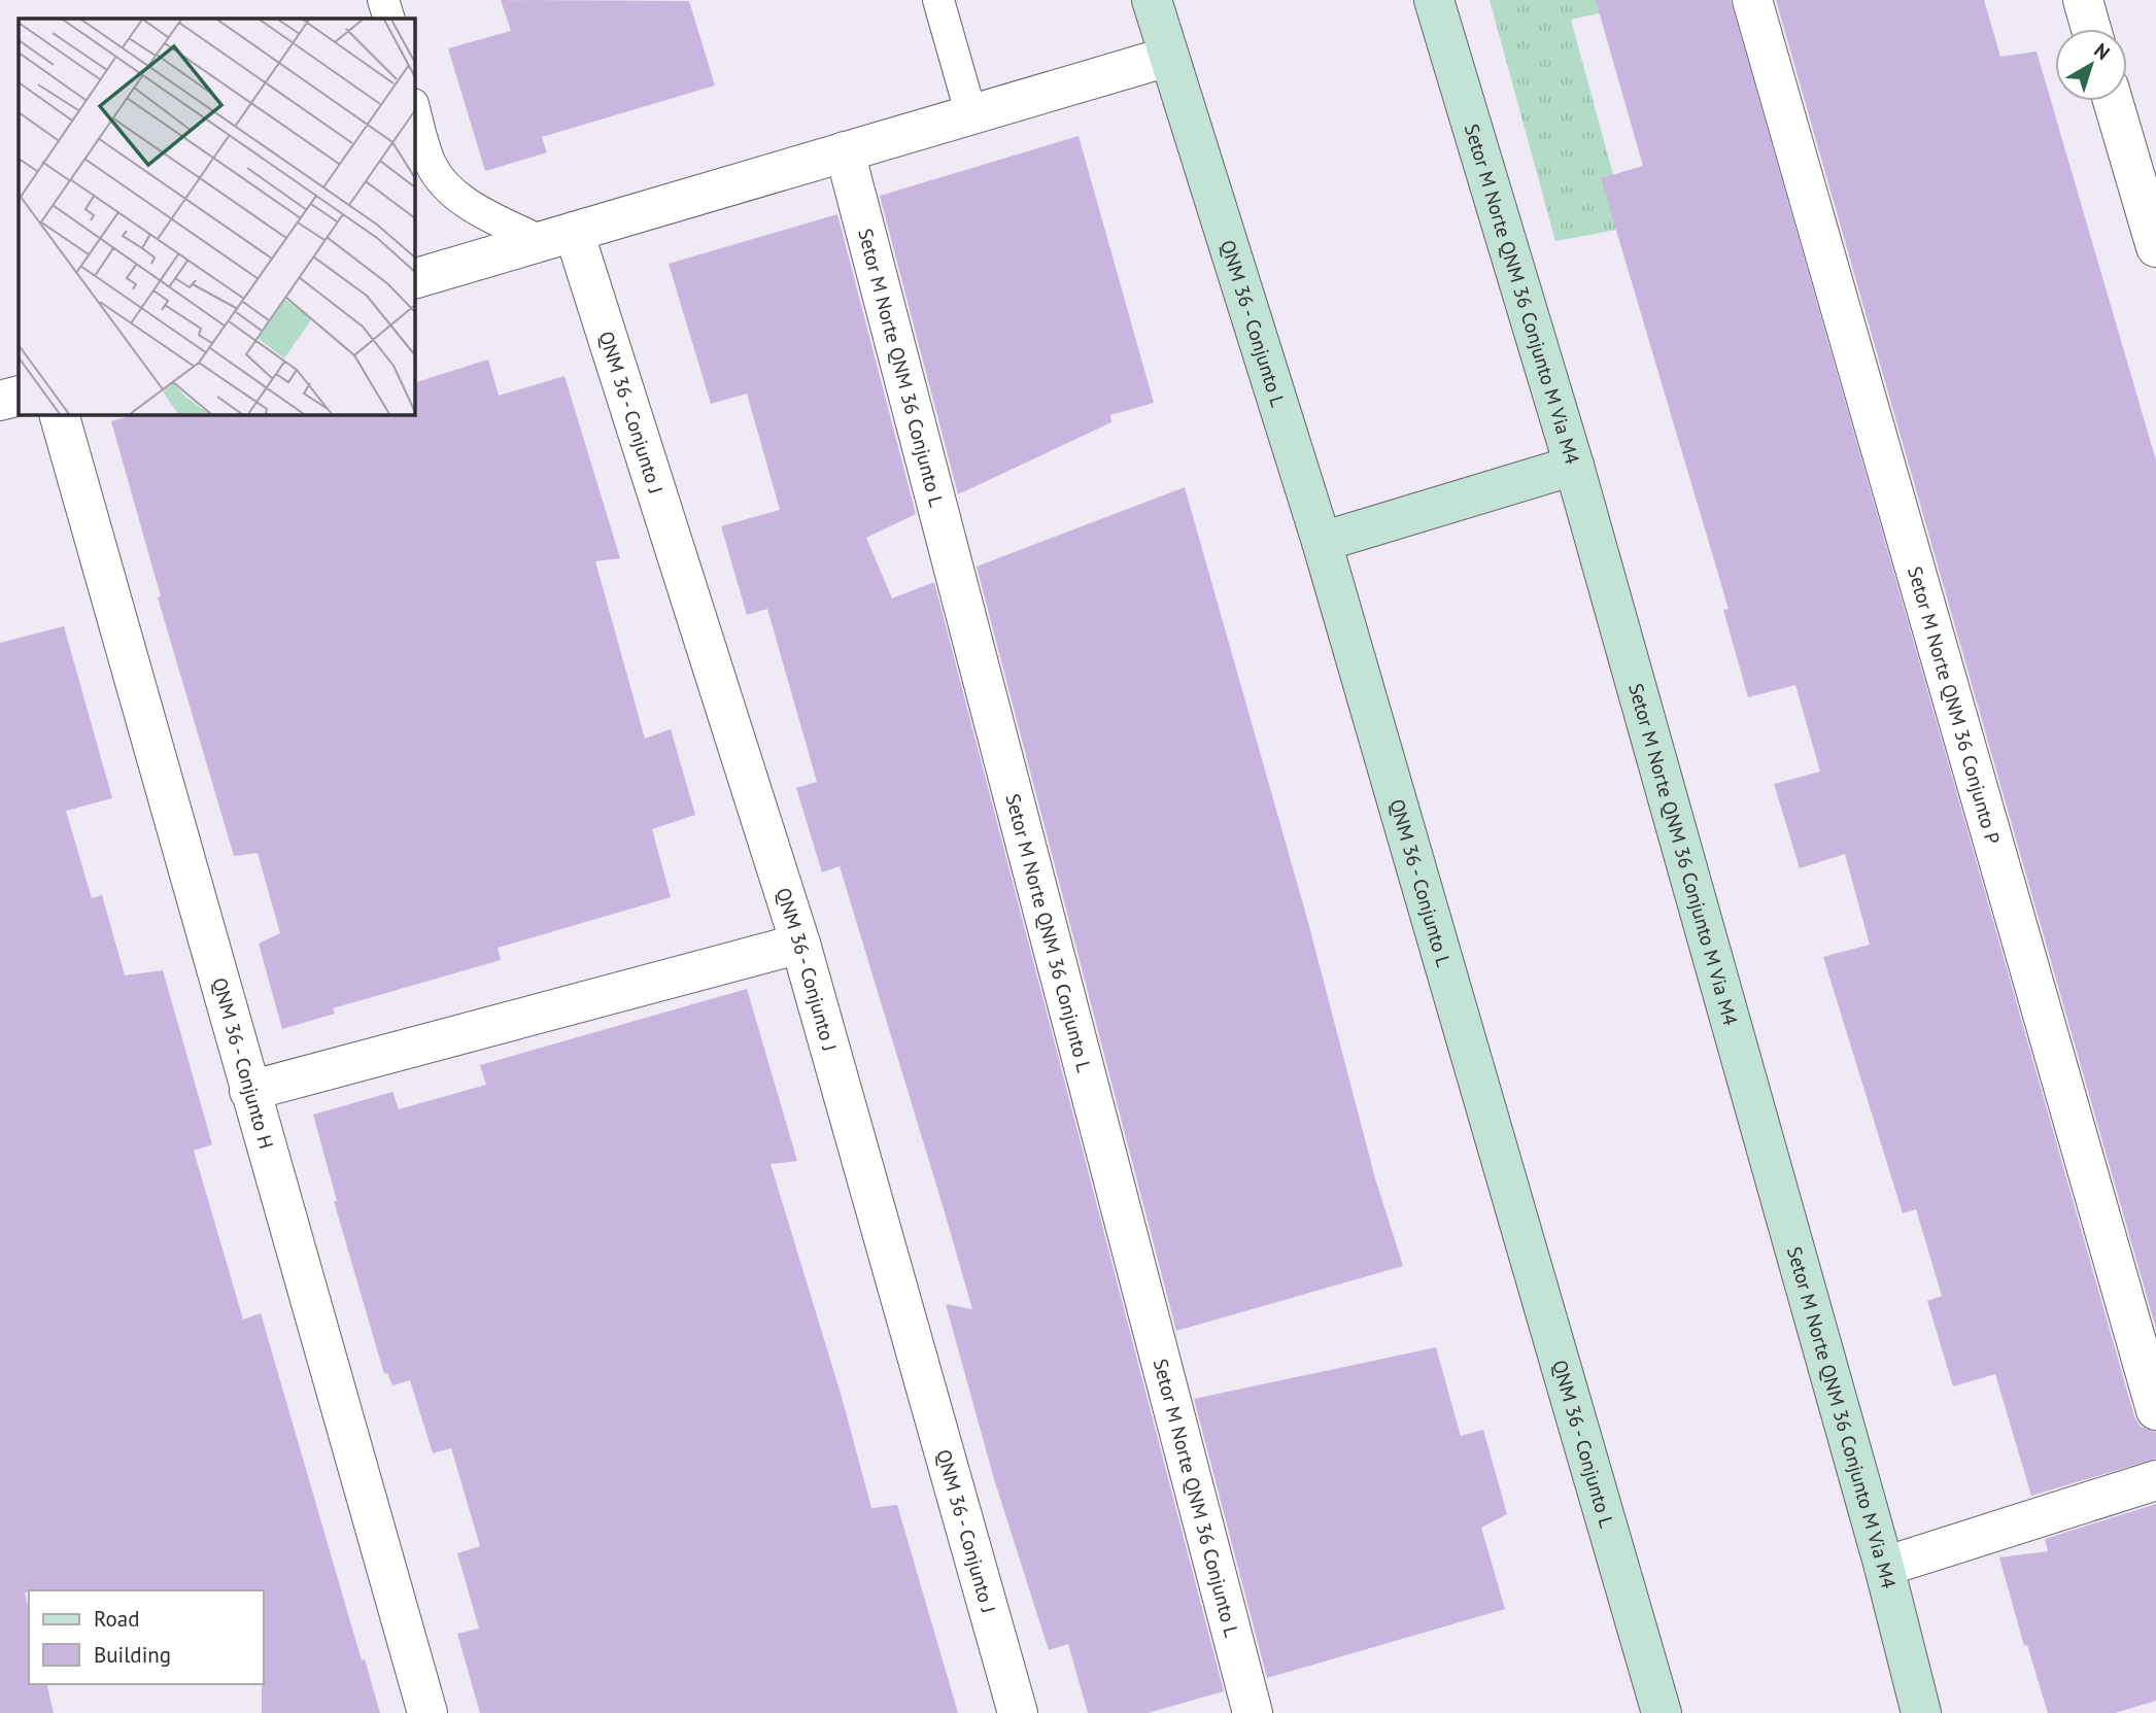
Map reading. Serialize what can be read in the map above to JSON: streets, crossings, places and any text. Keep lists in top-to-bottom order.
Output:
{
  "streets": {
    "main road": ["Setor M Norte QNM 36 Conjunto M Via M4", "QNM 36 - Conjunto L"],
    "street": [
      "Setor M Norte QNM 36 Conjunto L",
      "QNM 36 - Conjunto J",
      "Setor M Norte QNM 36 Conjunto P",
      "QNM 36 - Conjunto H"
    ]
  },
  "legend": ["Road", "Building"],
  "north": "top right"
}
